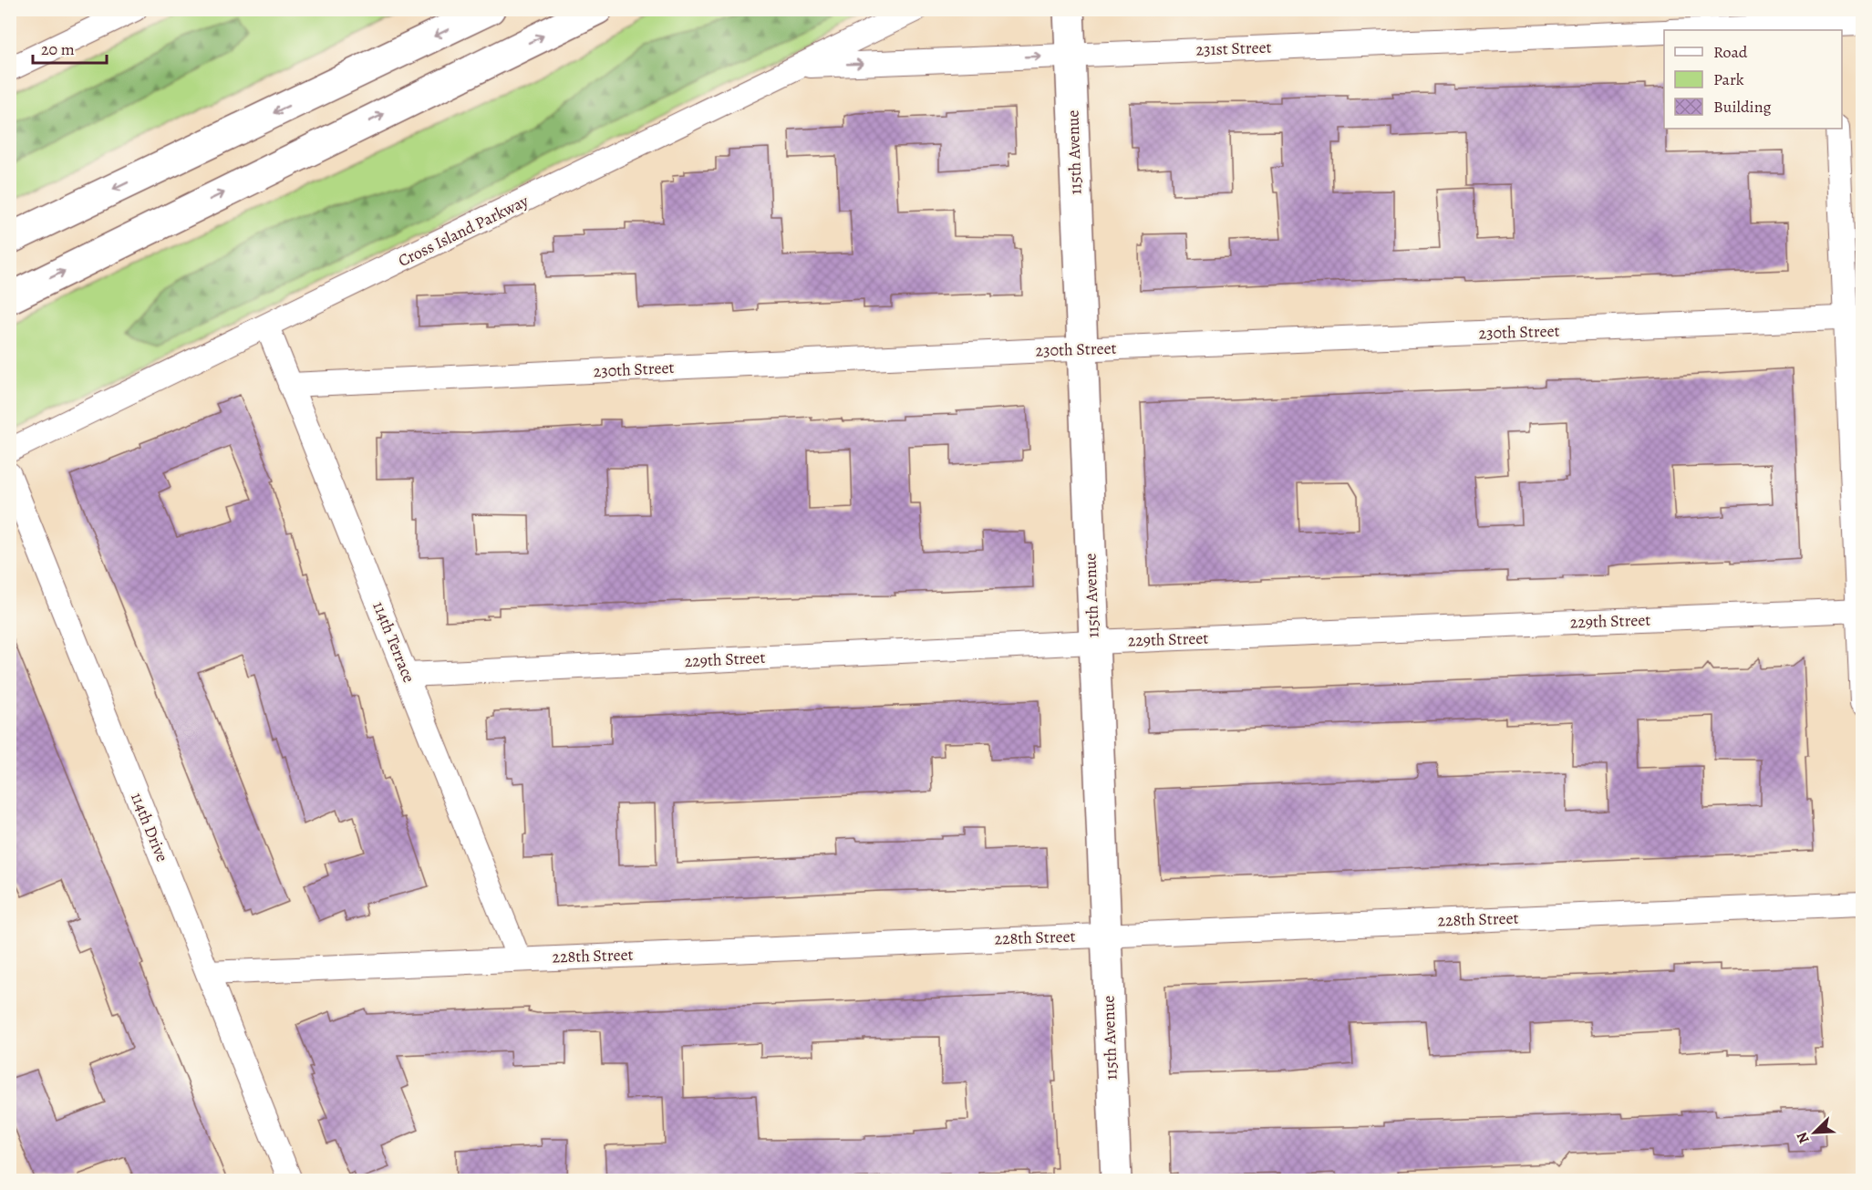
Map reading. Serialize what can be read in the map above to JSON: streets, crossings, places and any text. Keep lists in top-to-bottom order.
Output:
{
  "streets": {
    "main road": ["115th Avenue"],
    "street": [
      "231st Street",
      "Cross Island Parkway",
      "230th Street",
      "229th Street",
      "114th Terrace",
      "114th Drive",
      "228th Street"
    ]
  },
  "crossings": [
    ["231st Street", "115th Avenue"],
    ["231st Street", "Cross Island Parkway"],
    ["115th Avenue", "230th Street"],
    ["115th Avenue", "229th Street"],
    ["115th Avenue", "228th Street"],
    ["Cross Island Parkway", "114th Terrace"],
    ["230th Street", "114th Terrace"],
    ["229th Street", "114th Terrace"],
    ["114th Terrace", "228th Street"],
    ["114th Drive", "228th Street"]
  ],
  "legend": ["Road", "Park", "Building"],
  "scale_bar": "20 m",
  "north": "bottom left"
}
